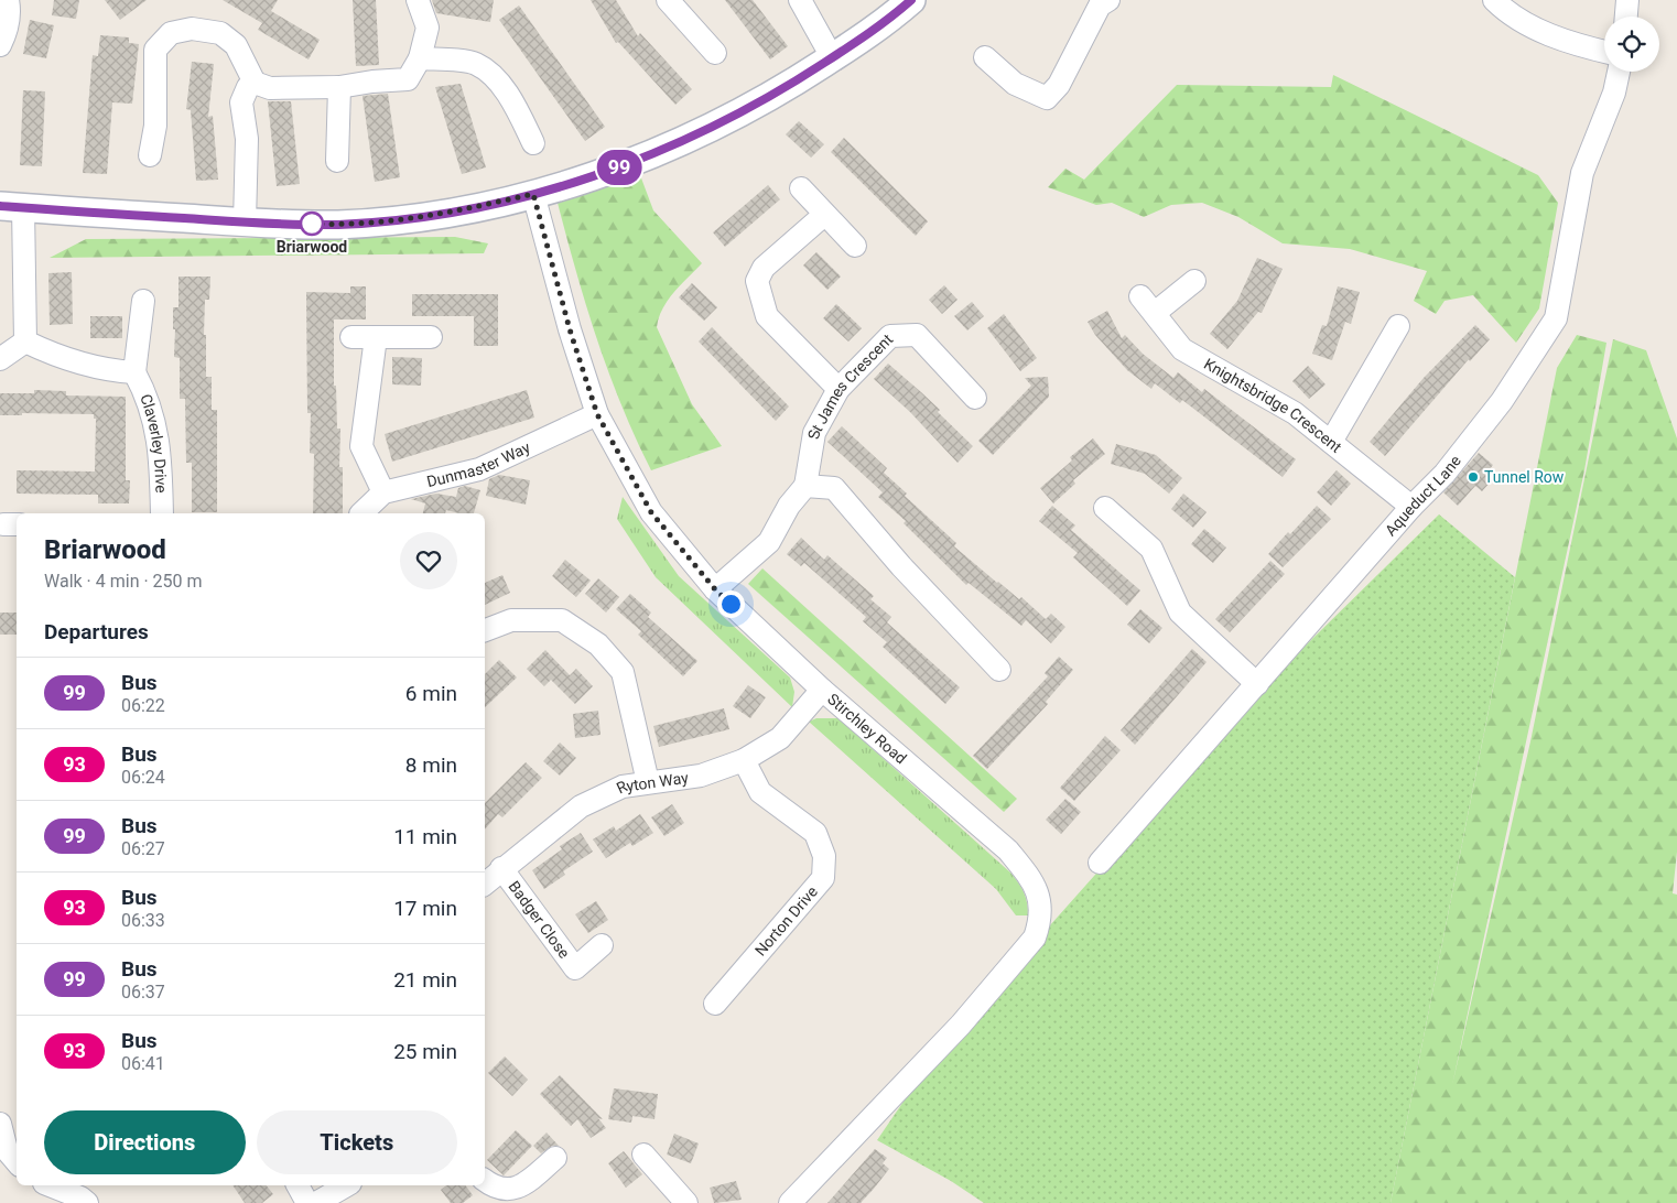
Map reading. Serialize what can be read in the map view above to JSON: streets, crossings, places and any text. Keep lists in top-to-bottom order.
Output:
{
  "streets": {
    "street": [
      "St James Crescent",
      "Knightsbridge Crescent",
      "Claverley Drive",
      "Dunmaster Way",
      "Aqueduct Lane",
      "Stirchley Road",
      "Ryton Way",
      "Badger Close",
      "Norton Drive"
    ]
  },
  "crossings": [
    ["St James Crescent", "Stirchley Road"],
    ["Knightsbridge Crescent", "Aqueduct Lane"],
    ["Dunmaster Way", "Stirchley Road"],
    ["Stirchley Road", "Ryton Way"],
    ["Ryton Way", "Badger Close"],
    ["Ryton Way", "Norton Drive"]
  ],
  "places": ["Briarwood", "Tunnel Row"],
  "lines": ["bus line 99"],
  "page": {
    "on_map": "99",
    "heading": [
      ["Briarwood", "Walk · 4 min · 250 m"],
      "Departures"
    ],
    "list": [
      {
        "mark": "99",
        "name": "Bus",
        "note": "06:22",
        "value": "6 min"
      },
      {
        "mark": "93",
        "name": "Bus",
        "note": "06:24",
        "value": "8 min"
      },
      {
        "mark": "99",
        "name": "Bus",
        "note": "06:27",
        "value": "11 min"
      },
      {
        "mark": "93",
        "name": "Bus",
        "note": "06:33",
        "value": "17 min"
      },
      {
        "mark": "99",
        "name": "Bus",
        "note": "06:37",
        "value": "21 min"
      },
      {
        "mark": "93",
        "name": "Bus",
        "note": "06:41",
        "value": "25 min"
      }
    ],
    "buttons": ["Directions", "Tickets"]
  }
}
